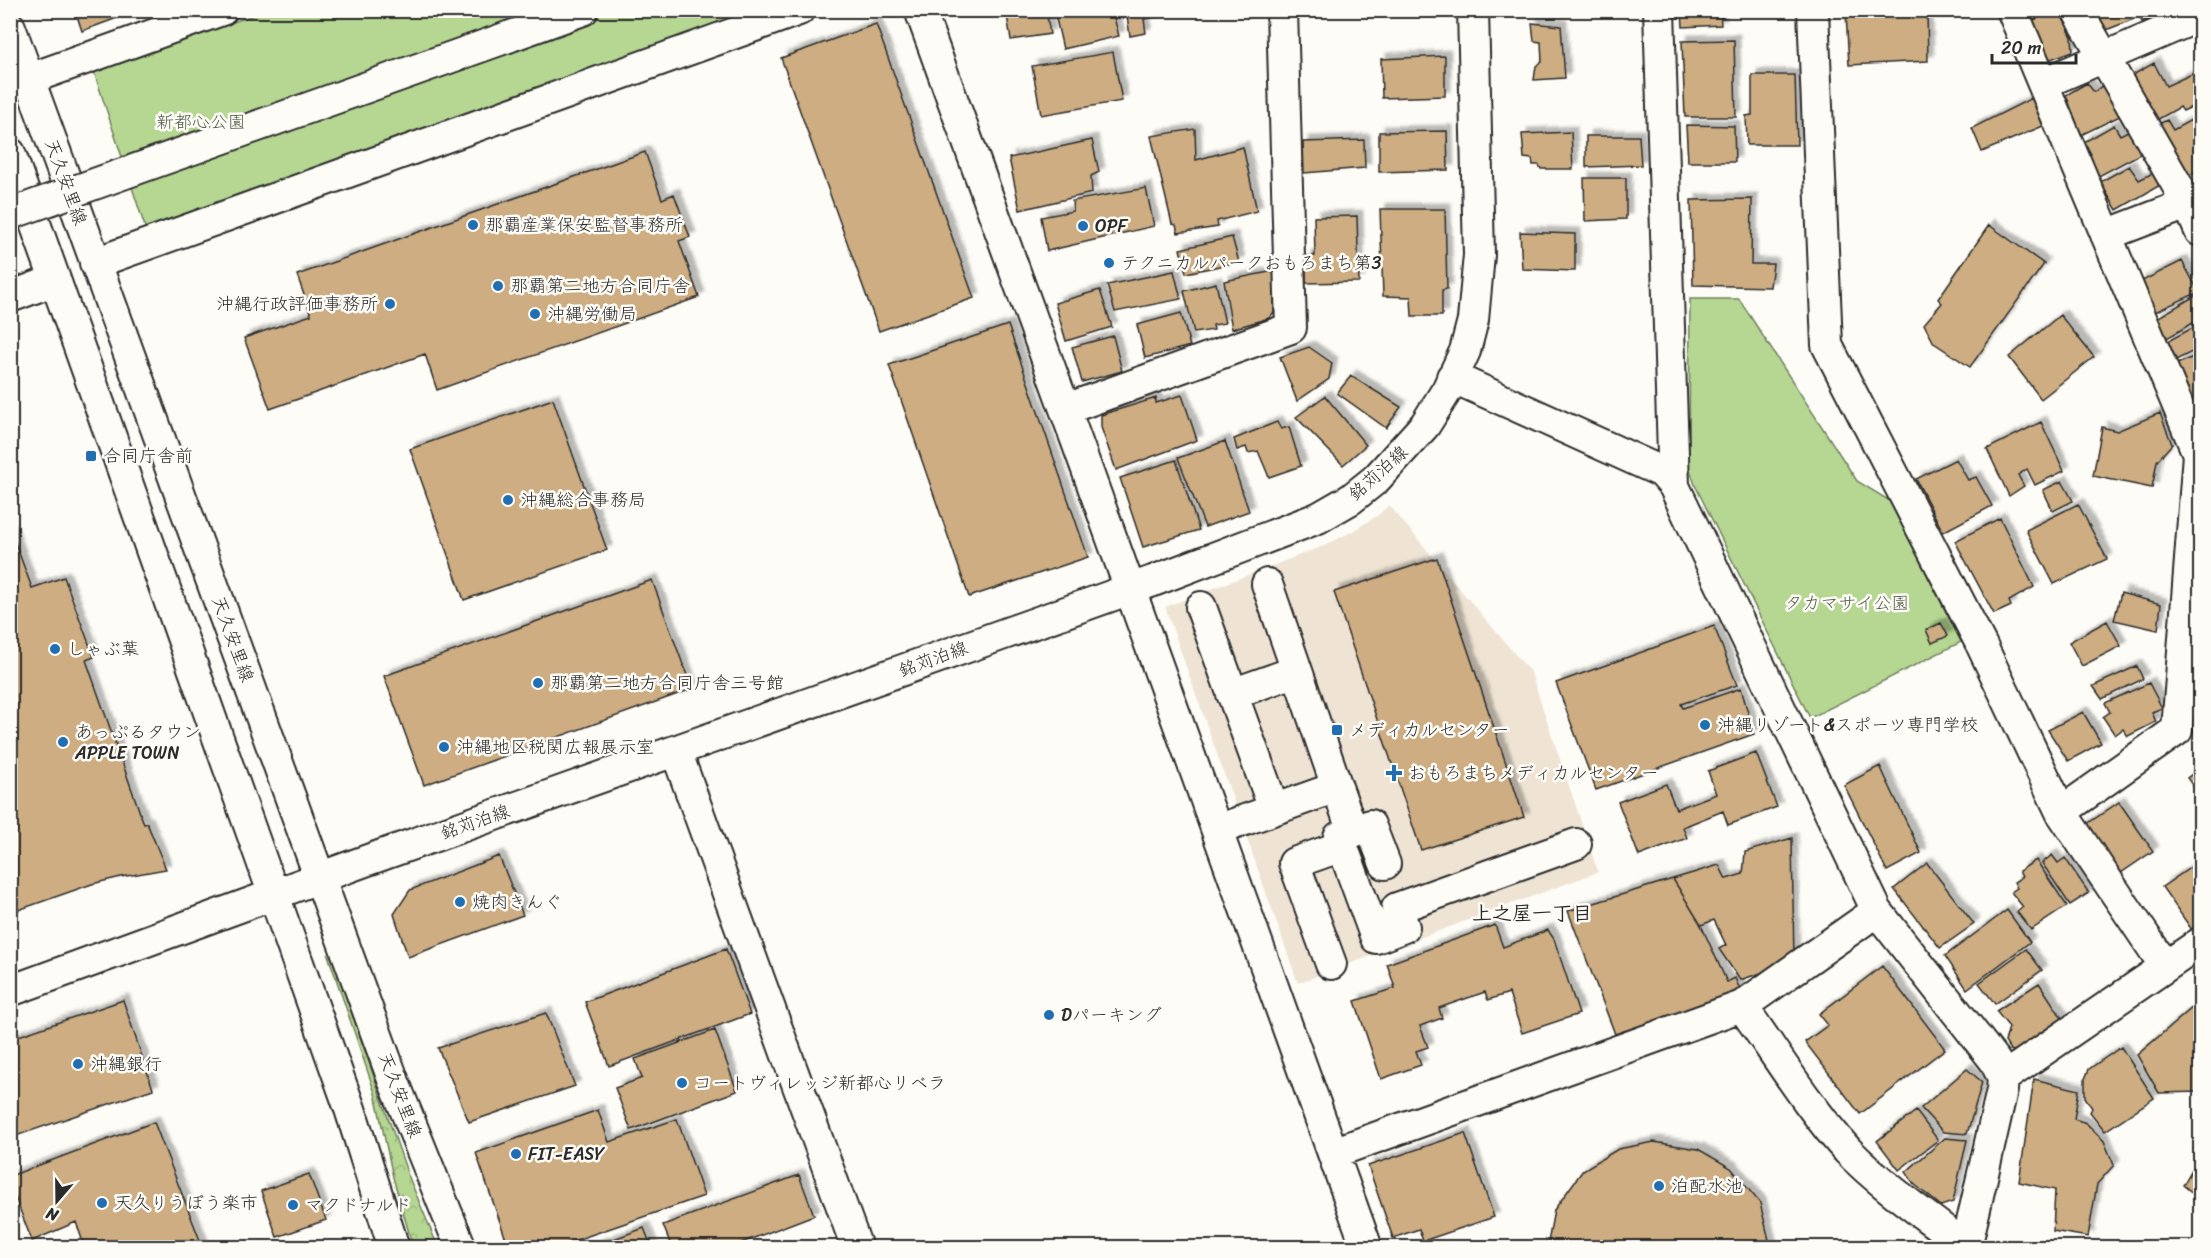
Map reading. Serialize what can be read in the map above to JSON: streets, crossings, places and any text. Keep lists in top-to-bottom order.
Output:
{
  "streets": {
    "street": ["天久安里線", "銘苅泊線"]
  },
  "crossings": [
    ["天久安里線", "銘苅泊線"]
  ],
  "districts": ["上之屋一丁目"],
  "parks": ["新都心公園", "タカマサイ公園"],
  "places": {
    "other": [
      "那覇産業保安監督事務所",
      "OPF",
      "テクニカルパークおもろまち第3",
      "那覇第二地方合同庁舎",
      "沖縄行政評価事務所",
      "沖縄労働局",
      "沖縄総合事務局",
      "しゃぶ葉",
      "那覇第二地方合同庁舎三号館",
      "沖縄リゾート&スポーツ専門学校",
      "あっぷるタウン APPLE TOWN",
      "沖縄地区税関広報展示室",
      "焼肉きんぐ",
      "Dパーキング",
      "沖縄銀行",
      "コートヴィレッジ新都心リベラ",
      "FIT-EASY",
      "泊配水池",
      "天久りうぼう楽市",
      "マクドナルド"
    ],
    "transit": ["合同庁舎前", "メディカルセンター"],
    "health": ["おもろまちメディカルセンター"]
  },
  "scale_bar": "20 m",
  "north": "bottom"
}
